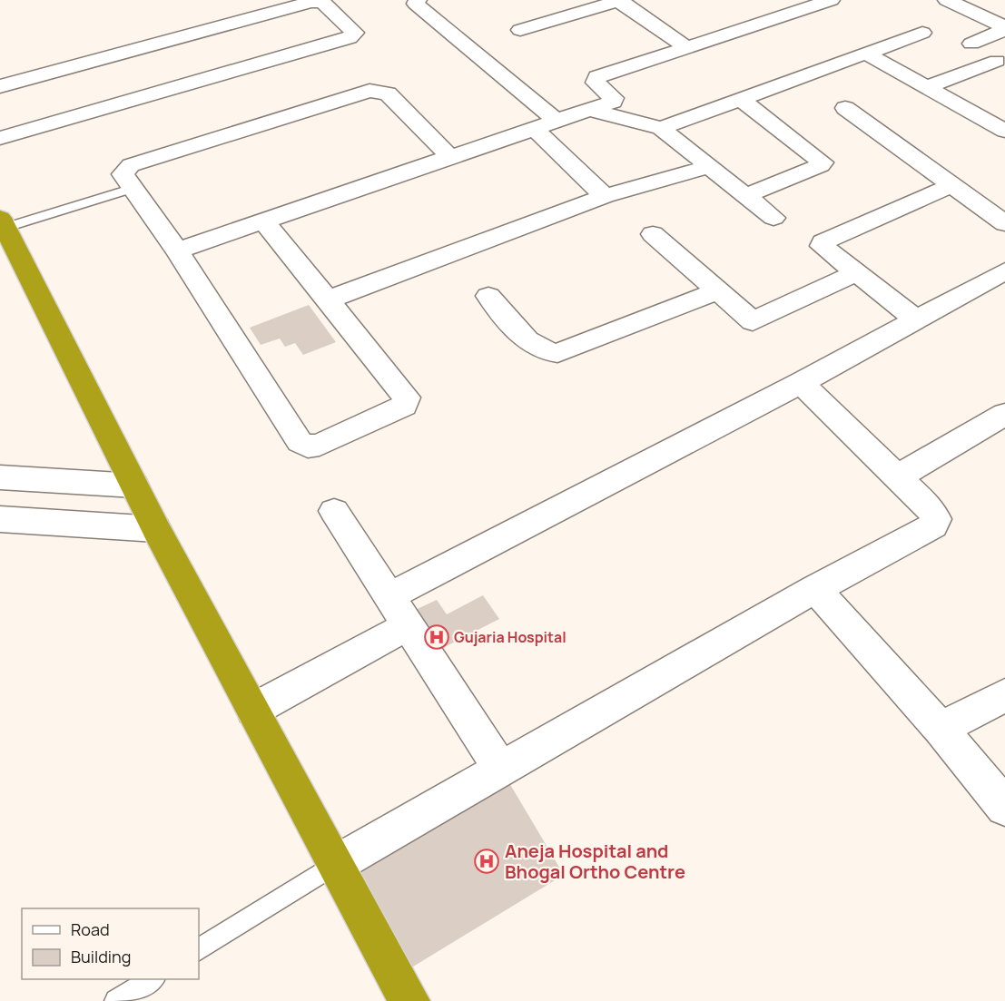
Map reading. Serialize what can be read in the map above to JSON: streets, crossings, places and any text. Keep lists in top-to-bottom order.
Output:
{
  "places": {
    "hospital": ["Gujaria Hospital", "Aneja Hospital and Bhogal Ortho Centre"]
  },
  "legend": ["Road", "Building"]
}
